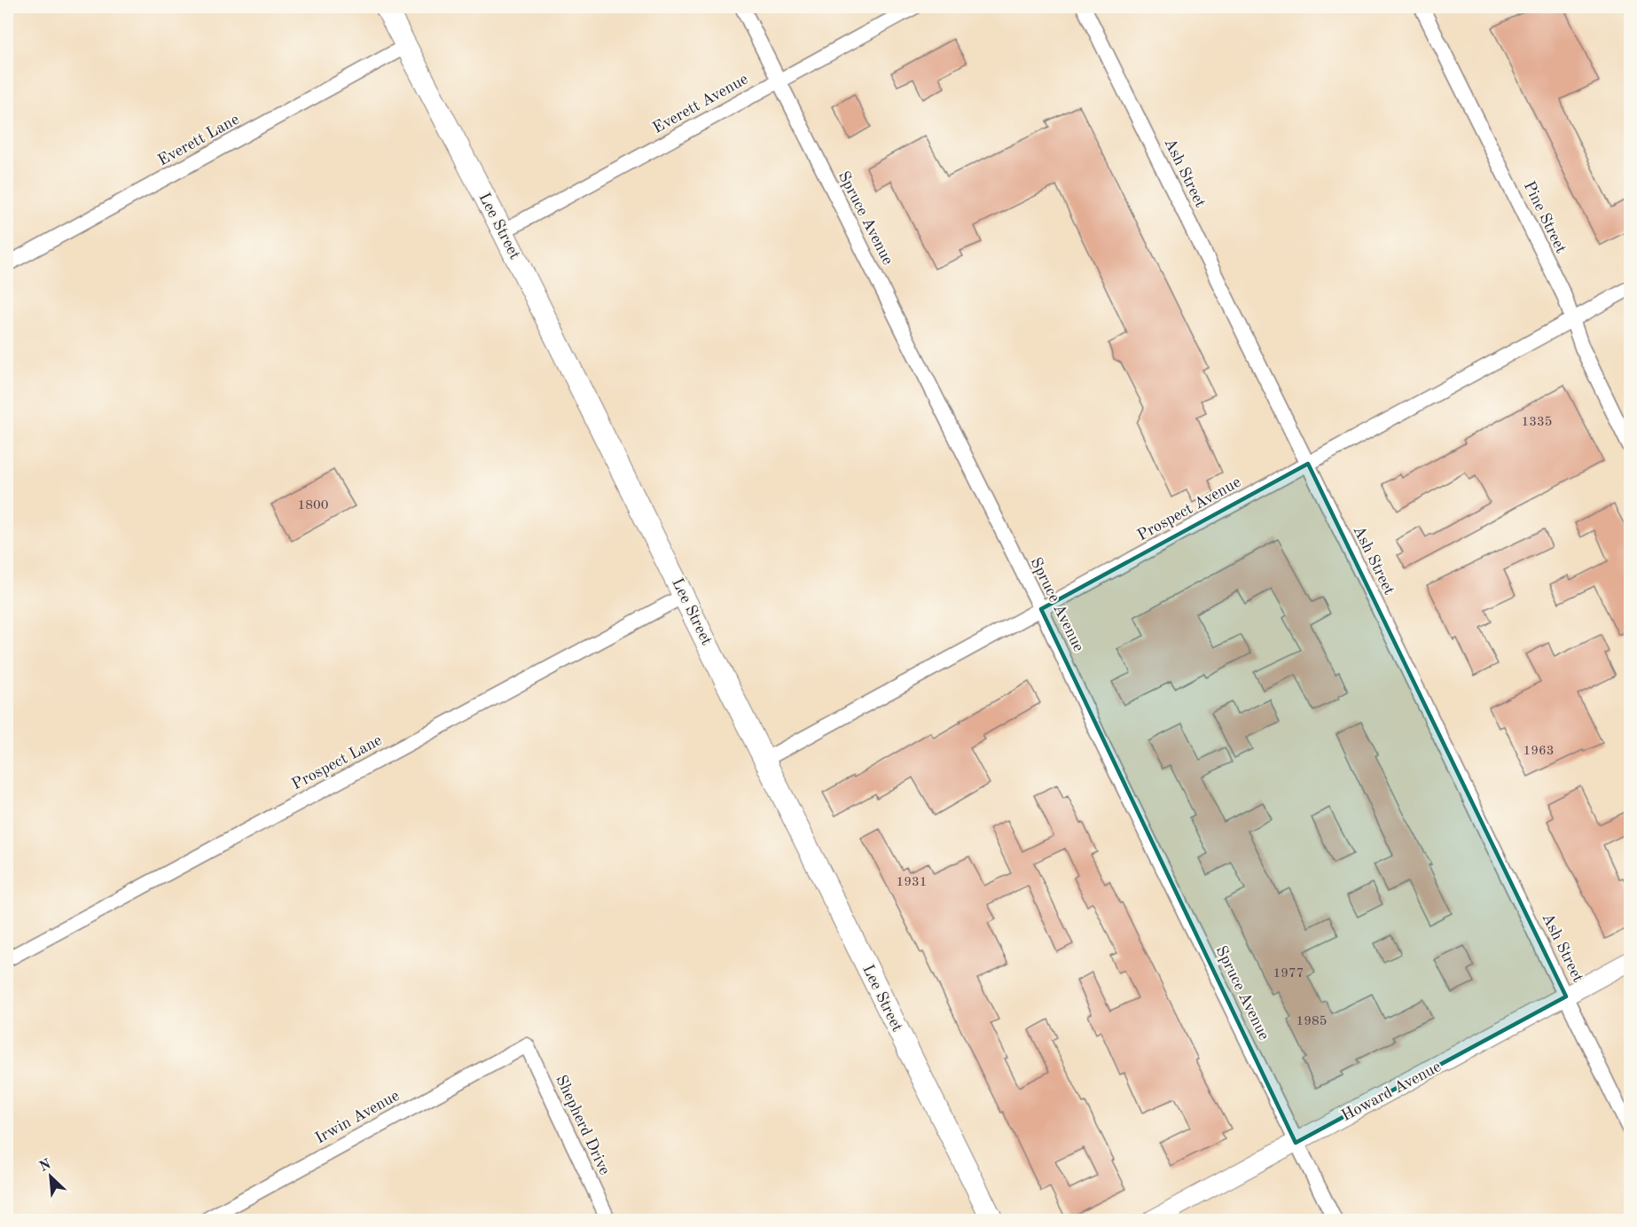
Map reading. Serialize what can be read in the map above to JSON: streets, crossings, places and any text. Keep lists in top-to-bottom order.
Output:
{
  "streets": {
    "main road": ["Lee Street"],
    "street": [
      "Everett Avenue",
      "Everett Lane",
      "Ash Street",
      "Pine Street",
      "Spruce Avenue",
      "Prospect Avenue",
      "Prospect Lane",
      "Howard Avenue",
      "Irwin Avenue",
      "Shepherd Drive"
    ]
  },
  "crossings": [
    ["Everett Avenue", "Spruce Avenue"],
    ["Everett Avenue", "Lee Street"],
    ["Everett Lane", "Lee Street"],
    ["Ash Street", "Prospect Avenue"],
    ["Ash Street", "Howard Avenue"],
    ["Pine Street", "Prospect Avenue"],
    ["Spruce Avenue", "Prospect Avenue"],
    ["Spruce Avenue", "Howard Avenue"],
    ["Lee Street", "Prospect Avenue"],
    ["Lee Street", "Prospect Lane"],
    ["Irwin Avenue", "Shepherd Drive"]
  ],
  "house_numbers": [
    "1335",
    "1800",
    "1963",
    "1931",
    "1977",
    "1985"
  ],
  "north": "top left"
}
